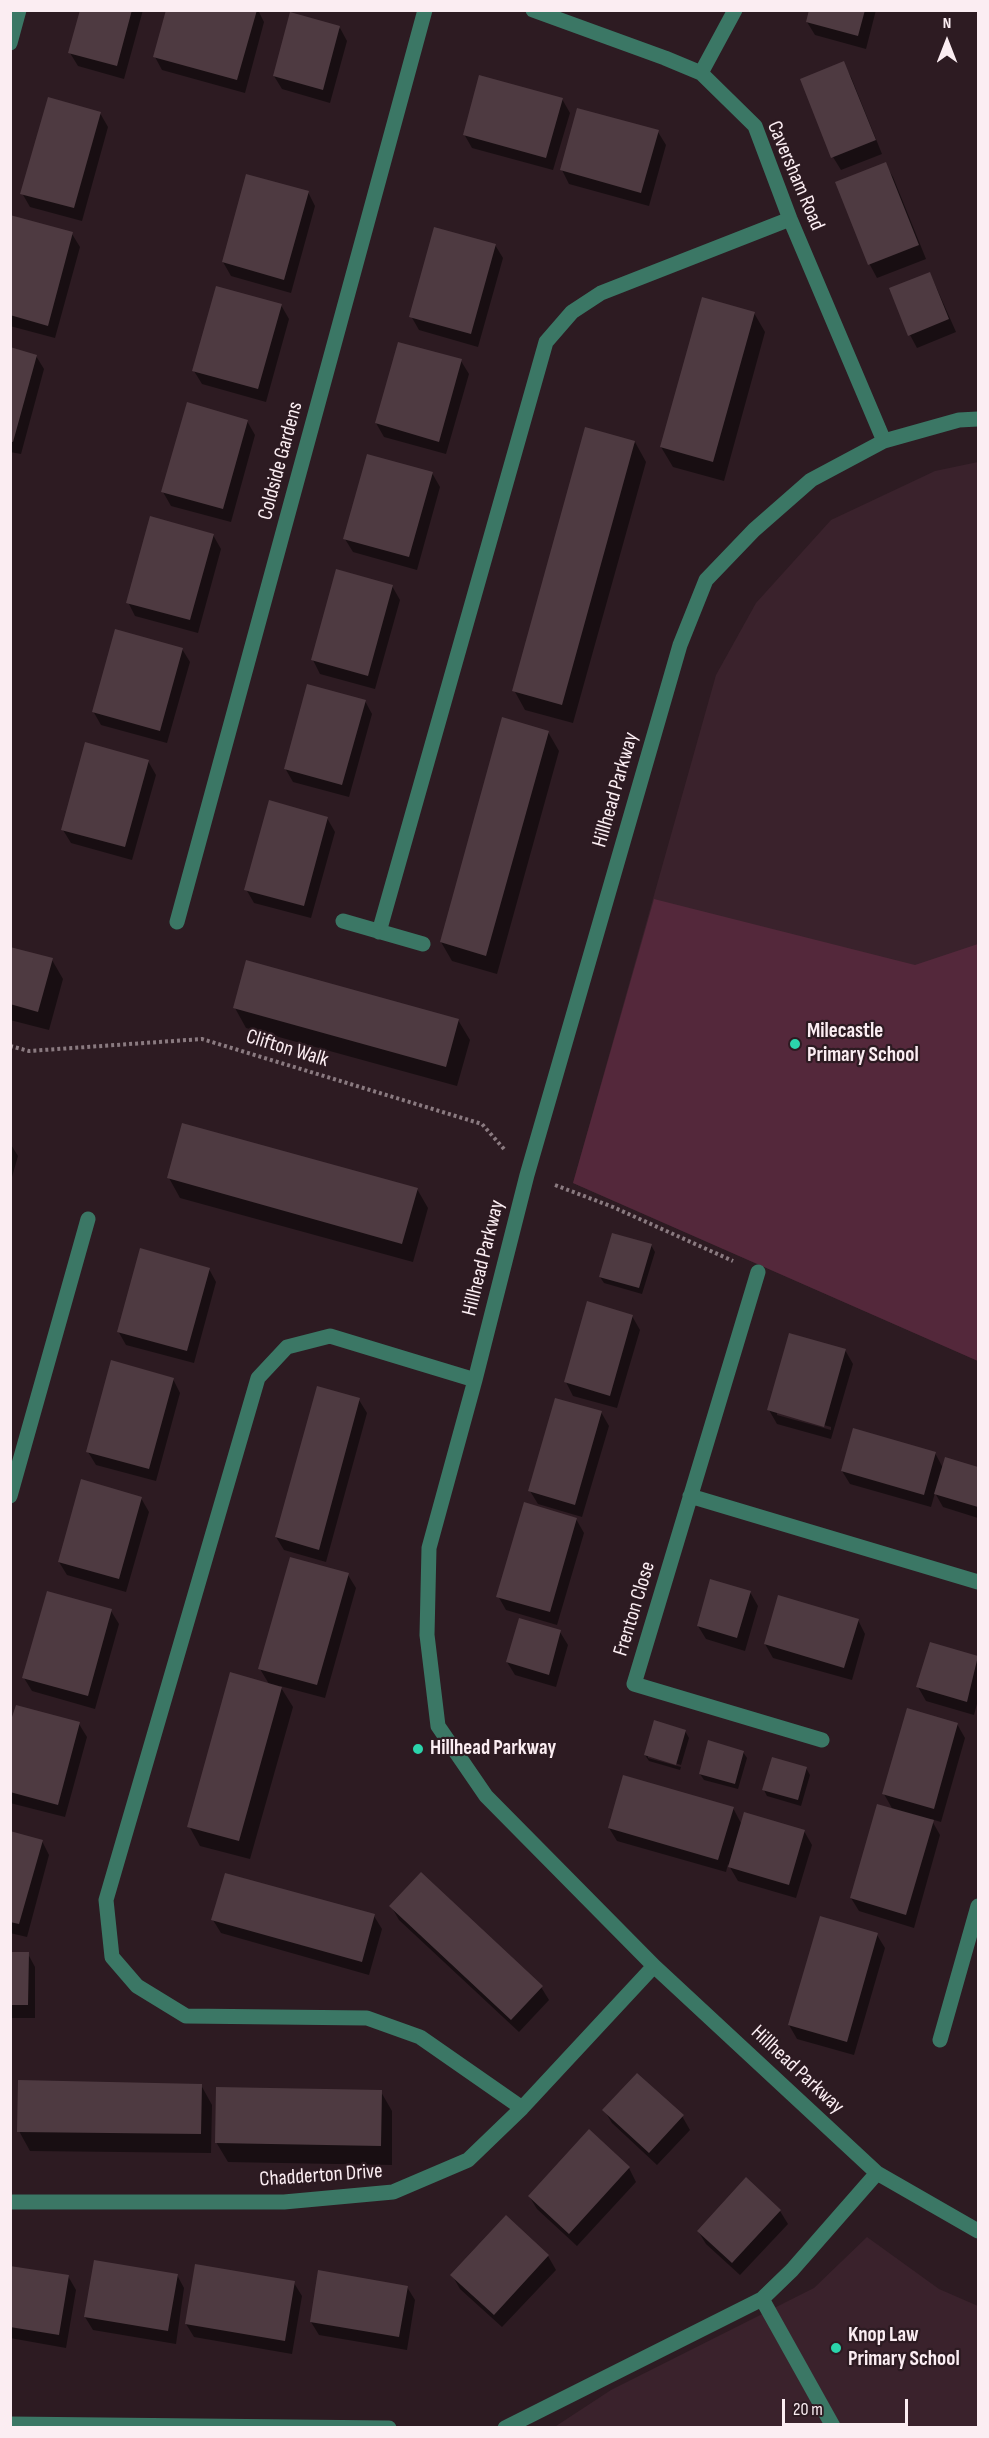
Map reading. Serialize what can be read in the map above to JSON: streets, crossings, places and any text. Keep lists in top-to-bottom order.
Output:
{
  "streets": {
    "street": [
      "Caversham Road",
      "Coldside Gardens",
      "Hillhead Parkway",
      "Frenton Close",
      "Chadderton Drive"
    ],
    "path": ["Clifton Walk"]
  },
  "crossings": [
    ["Caversham Road", "Hillhead Parkway"],
    ["Hillhead Parkway", "Clifton Walk"],
    ["Hillhead Parkway", "Chadderton Drive"]
  ],
  "places": ["Milecastle Primary School", "Hillhead Parkway", "Knop Law Primary School"],
  "scale_bar": "20 m",
  "north": "top"
}
